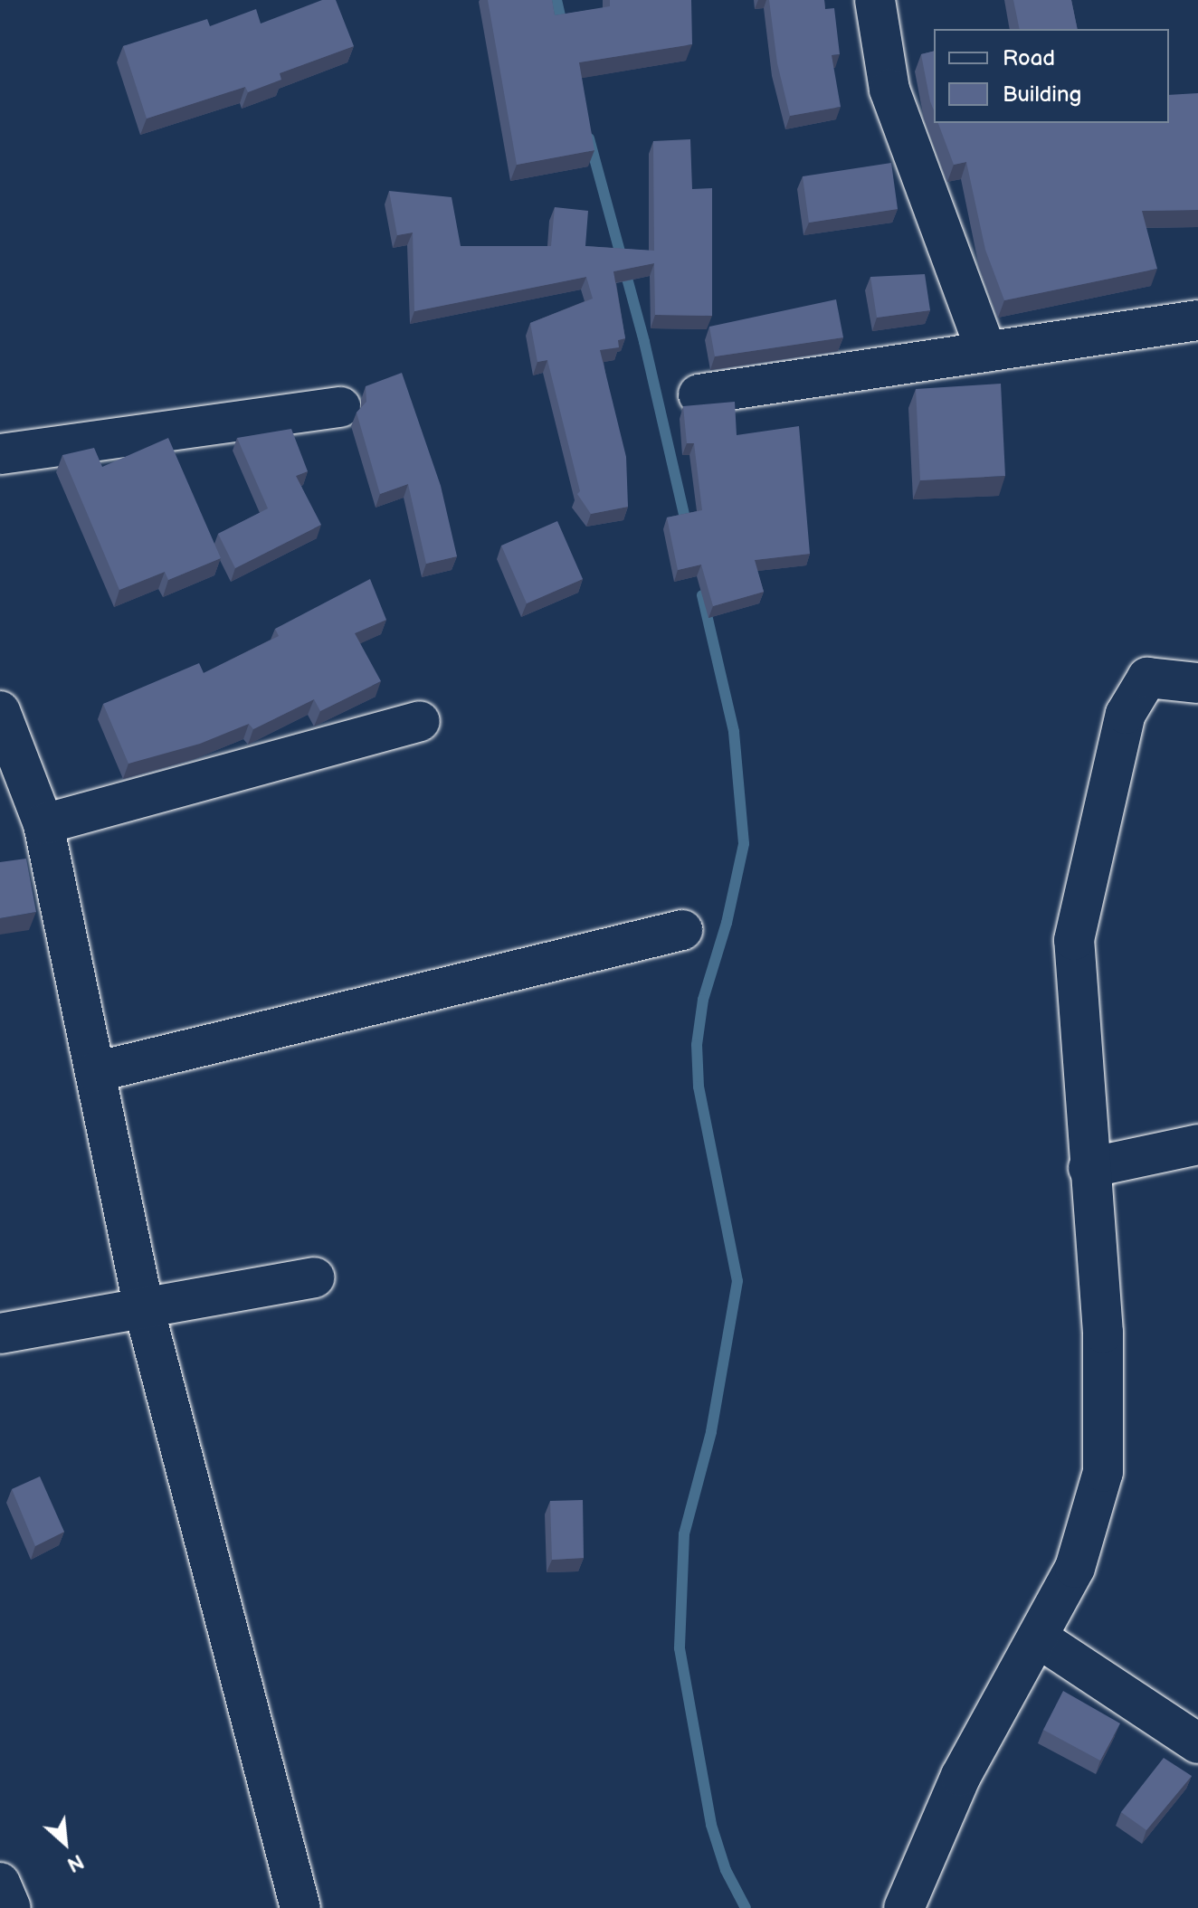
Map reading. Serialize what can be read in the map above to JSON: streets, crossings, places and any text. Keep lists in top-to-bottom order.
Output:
{
  "legend": ["Road", "Building"],
  "north": "bottom right"
}
